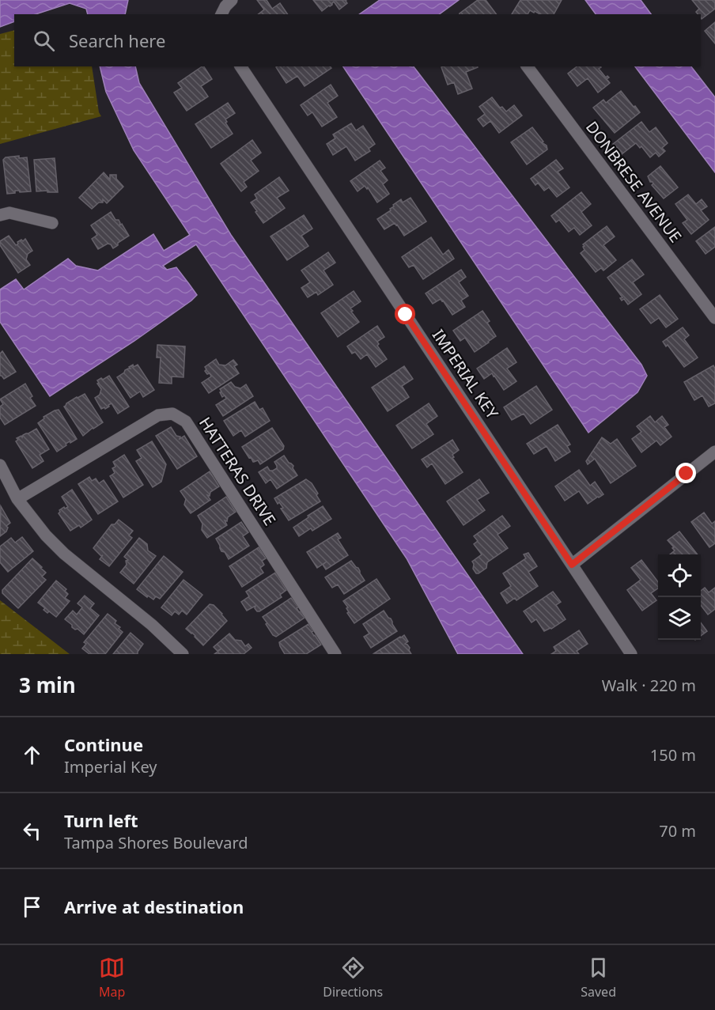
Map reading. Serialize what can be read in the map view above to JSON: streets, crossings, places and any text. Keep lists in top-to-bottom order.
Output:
{
  "streets": {
    "street": ["DONBRESE AVENUE", "IMPERIAL KEY", "HATTERAS DRIVE"]
  },
  "page": {
    "search": "Search here",
    "heading": ["3 min", "Walk · 220 m"],
    "list": [
      ["Continue", "Imperial Key", "150 m"],
      ["Turn left", "Tampa Shores Boulevard", "70 m"],
      "Arrive at destination"
    ],
    "nav": ["Map", "Directions", "Saved"]
  }
}
